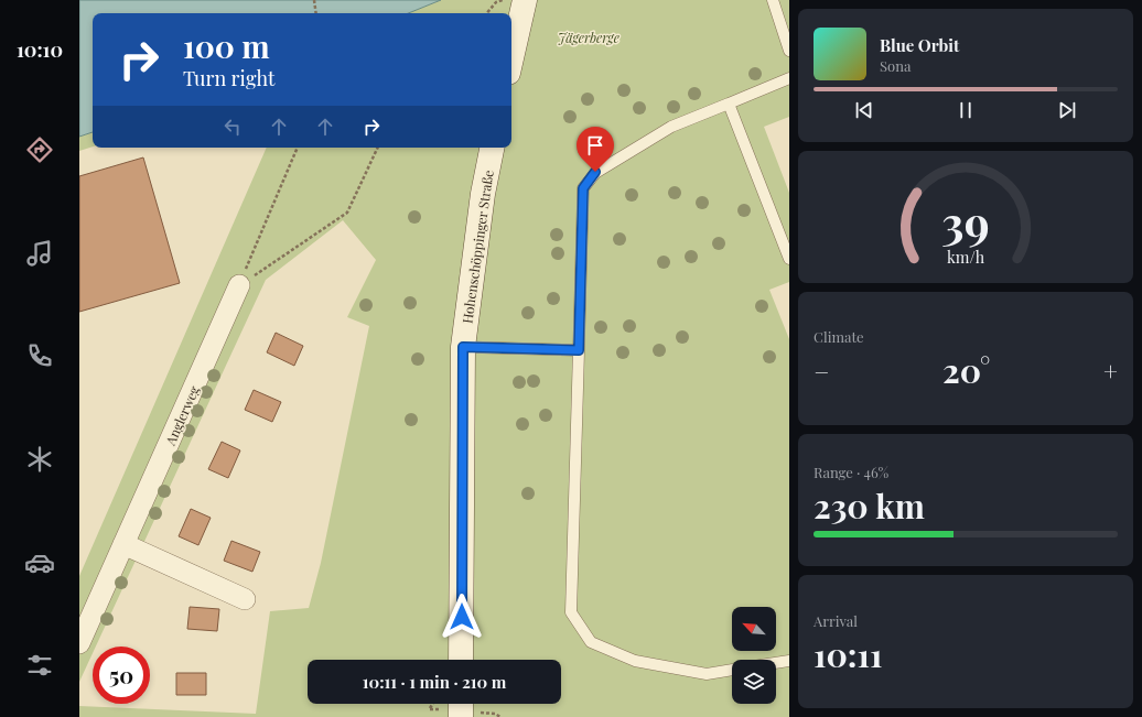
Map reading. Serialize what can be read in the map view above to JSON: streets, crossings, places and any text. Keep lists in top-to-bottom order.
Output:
{
  "streets": {
    "main road": ["Hohenschöppinger Straße"],
    "street": ["Anglerweg"]
  },
  "parks": ["Jägerberge"],
  "north": "top left",
  "page": {
    "tabs": "10:10",
    "turn": ["100 m", "Turn right"],
    "song": ["Blue Orbit", "Sona"],
    "tile": [
      "Climate",
      ["Range · 46%", "230 km"],
      ["Arrival", "10:11"]
    ],
    "heat": ["−", "20°", "+"],
    "limit": "50",
    "trip": "10:11 · 1 min · 210 m",
    "gauge": ["39", "km/h"]
  }
}
